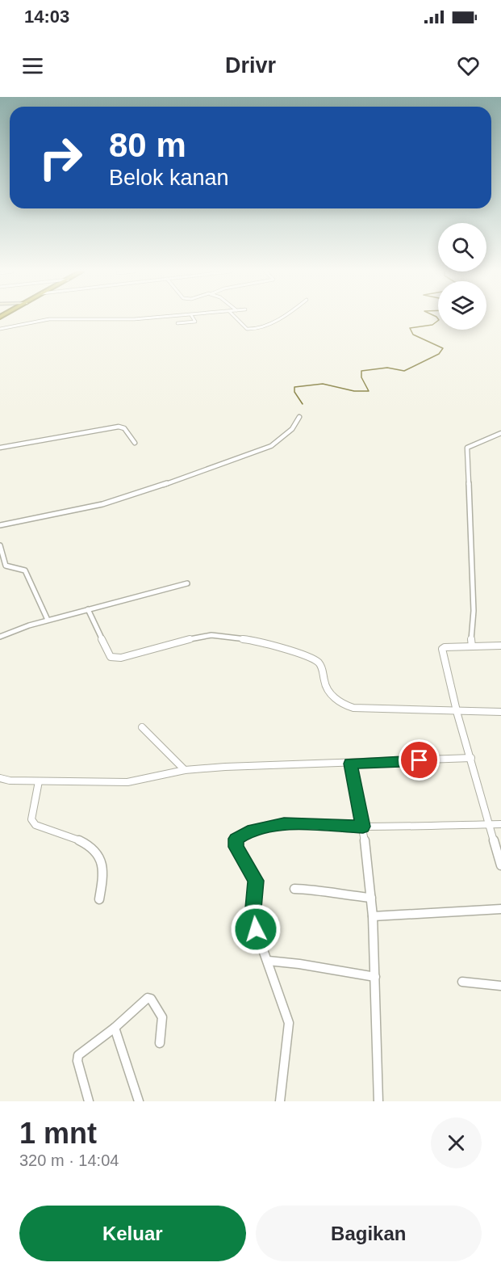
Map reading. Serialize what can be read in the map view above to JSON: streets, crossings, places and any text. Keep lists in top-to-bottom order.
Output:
{
  "page": {
    "status": "14:03",
    "header": "Drivr",
    "turn": ["80 m", "Belok kanan"],
    "heading": ["1 mnt", "320 m · 14:04"],
    "buttons": ["Keluar", "Bagikan"]
  }
}
